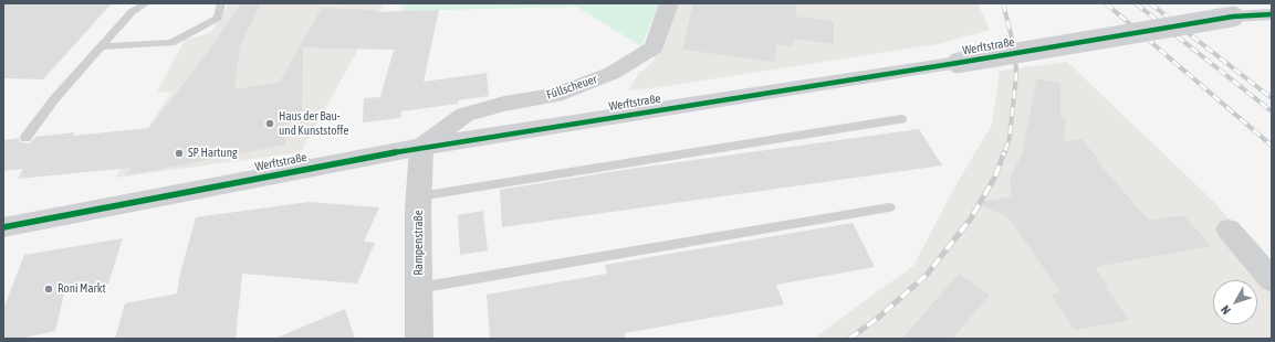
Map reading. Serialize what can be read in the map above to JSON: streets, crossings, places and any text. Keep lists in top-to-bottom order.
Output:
{
  "streets": {
    "street": ["Werftstraße", "Füllscheuer", "Rampenstraße"]
  },
  "crossings": [
    ["Werftstraße", "Füllscheuer"],
    ["Werftstraße", "Rampenstraße"],
    ["Füllscheuer", "Rampenstraße"]
  ],
  "places": ["Haus der Bau- und Kunststoffe", "SP Hartung", "Roni Markt"],
  "north": "bottom left"
}
